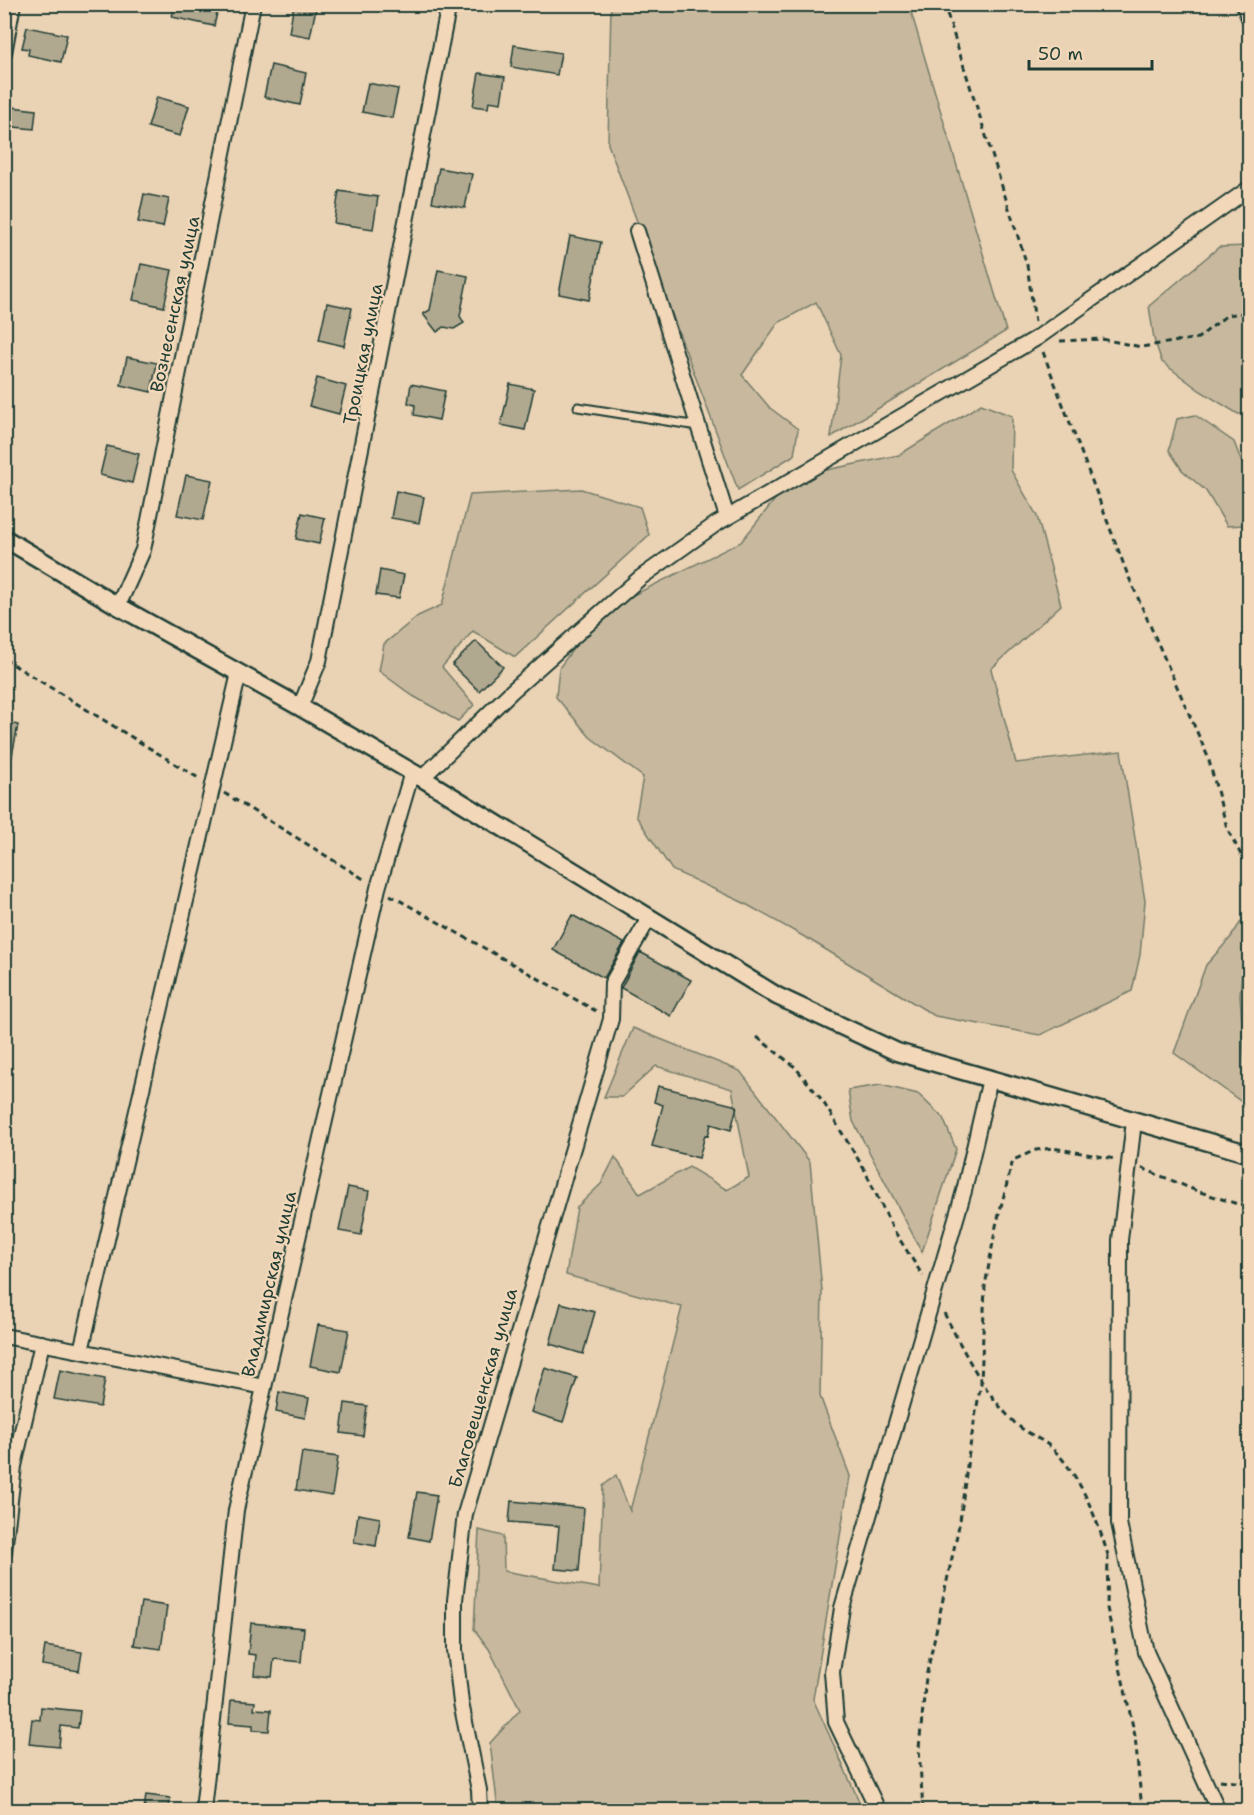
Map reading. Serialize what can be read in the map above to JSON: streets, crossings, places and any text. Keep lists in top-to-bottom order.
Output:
{
  "streets": {
    "street": [
      "Вознесенская улица",
      "Троицкая улица",
      "Владимирская улица",
      "Благовещенская улица"
    ]
  },
  "scale_bar": "50 m"
}
